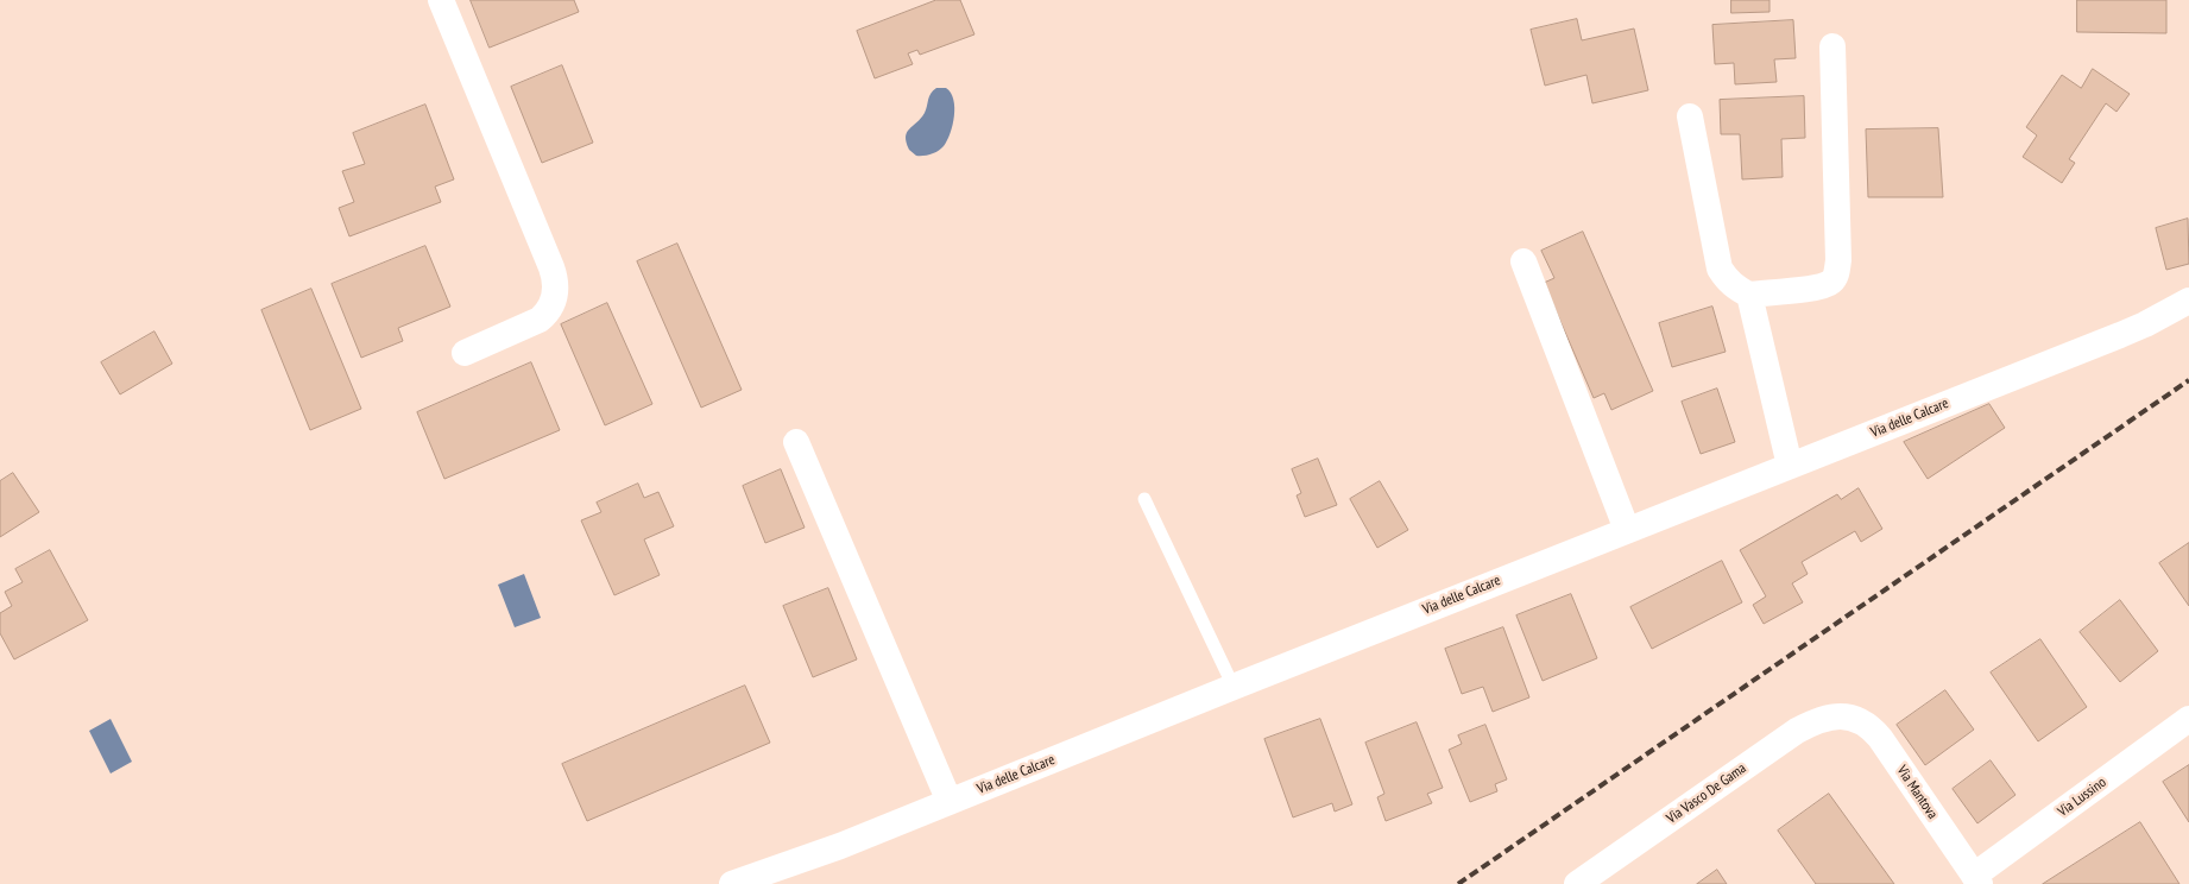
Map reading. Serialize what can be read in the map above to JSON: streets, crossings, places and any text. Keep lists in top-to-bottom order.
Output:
{
  "streets": {
    "street": [
      "Via delle Calcare",
      "Via Mantova",
      "Via Vasco De Gama",
      "Via Lussino"
    ]
  },
  "crossings": [
    ["Via Mantova", "Via Vasco De Gama"],
    ["Via Mantova", "Via Lussino"]
  ]
}
